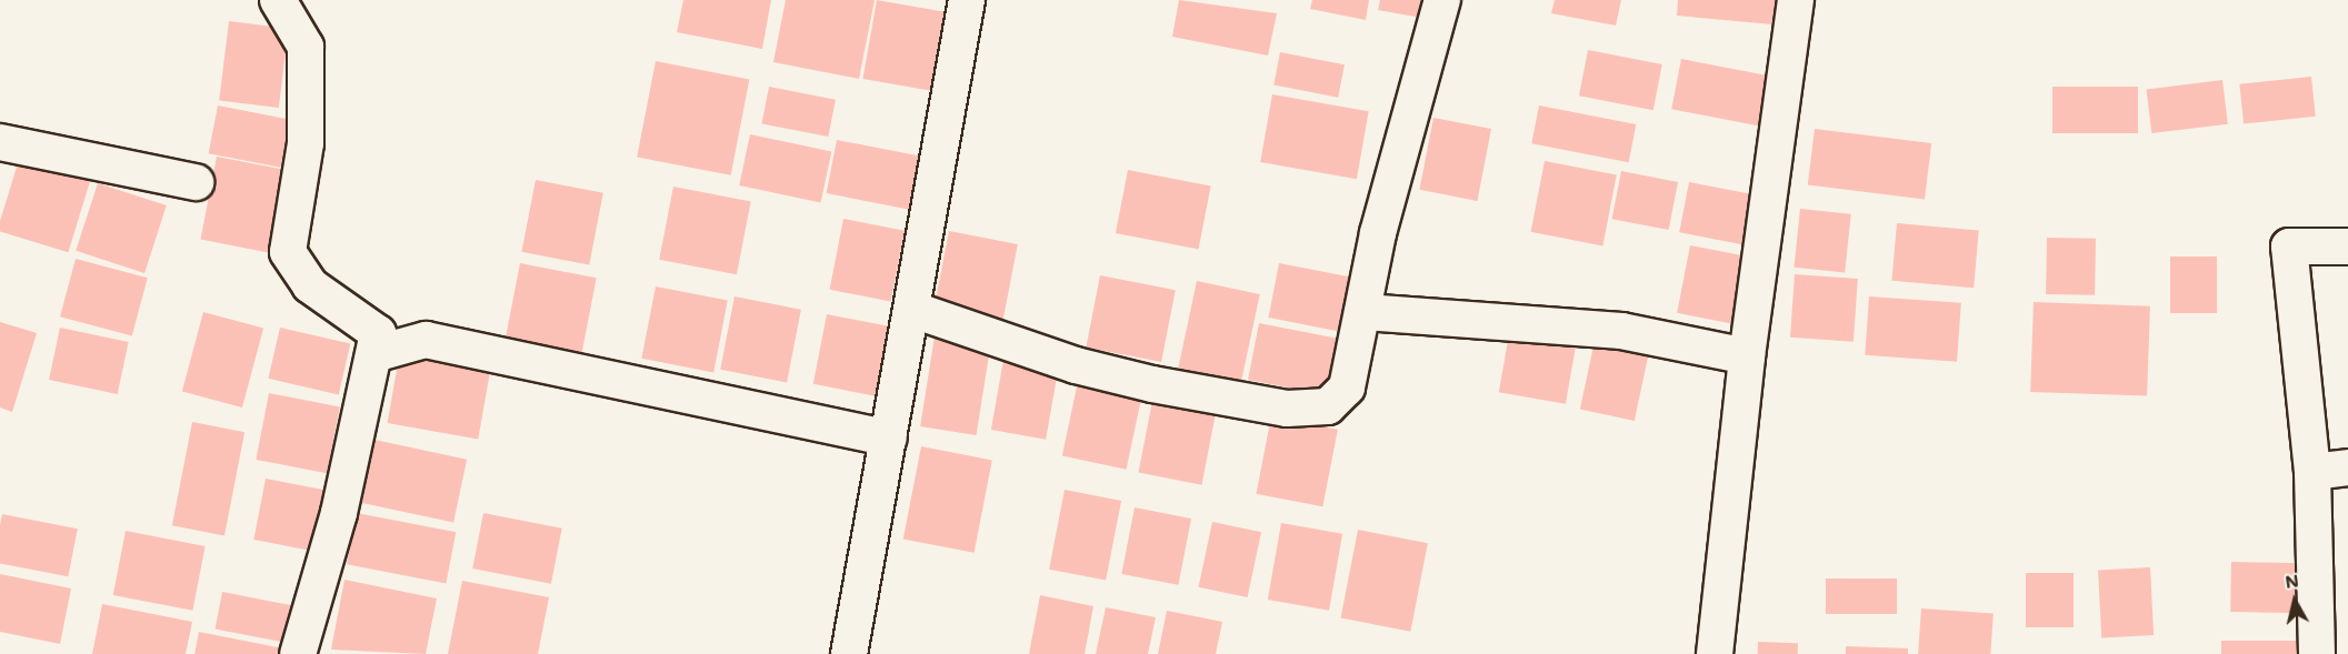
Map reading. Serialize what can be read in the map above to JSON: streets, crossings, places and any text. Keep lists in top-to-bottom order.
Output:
{
  "north": "top"
}
